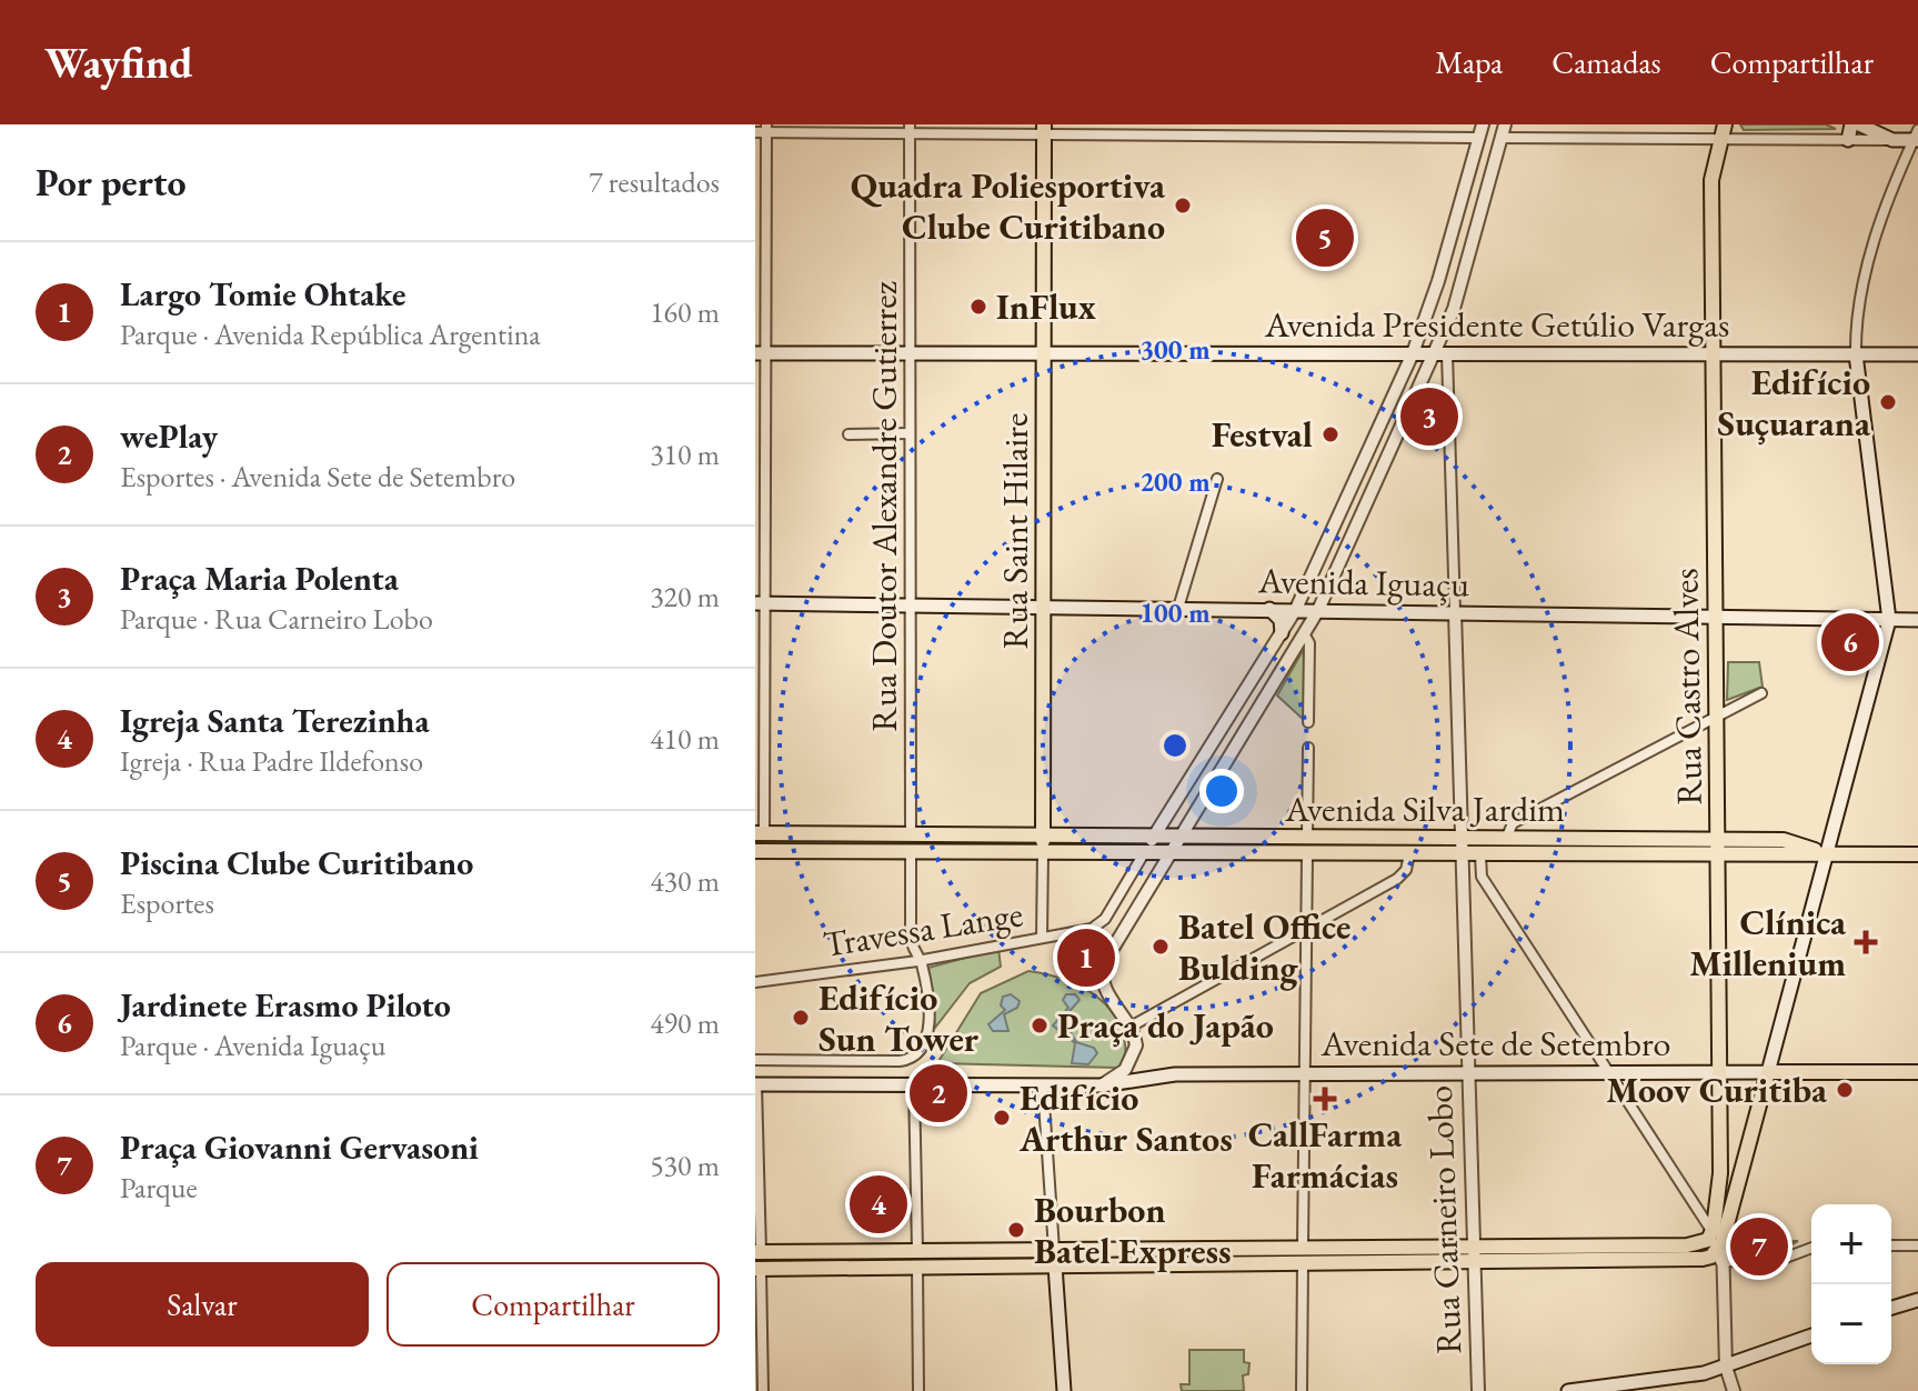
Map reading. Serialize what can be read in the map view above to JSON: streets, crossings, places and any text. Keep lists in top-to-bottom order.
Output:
{
  "streets": {
    "main road": [
      "Avenida Presidente Getúlio Vargas",
      "Rua Saint Hilaire",
      "Avenida Iguaçu",
      "Rua Castro Alves",
      "Avenida Silva Jardim",
      "Avenida Sete de Setembro"
    ],
    "street": ["Rua Doutor Alexandre Gutierrez", "Travessa Lange", "Rua Carneiro Lobo"]
  },
  "crossings": [
    ["Avenida Presidente Getúlio Vargas", "Rua Doutor Alexandre Gutierrez"],
    ["Avenida Presidente Getúlio Vargas", "Rua Saint Hilaire"],
    ["Avenida Presidente Getúlio Vargas", "Rua Castro Alves"],
    ["Avenida Presidente Getúlio Vargas", "Rua Carneiro Lobo"],
    ["Rua Doutor Alexandre Gutierrez", "Avenida Iguaçu"],
    ["Rua Doutor Alexandre Gutierrez", "Avenida Silva Jardim"],
    ["Rua Saint Hilaire", "Avenida Iguaçu"],
    ["Rua Saint Hilaire", "Avenida Silva Jardim"],
    ["Rua Saint Hilaire", "Travessa Lange"],
    ["Avenida Iguaçu", "Rua Castro Alves"],
    ["Avenida Iguaçu", "Rua Carneiro Lobo"],
    ["Rua Castro Alves", "Avenida Silva Jardim"],
    ["Rua Castro Alves", "Avenida Sete de Setembro"],
    ["Avenida Silva Jardim", "Travessa Lange"],
    ["Avenida Silva Jardim", "Rua Carneiro Lobo"],
    ["Avenida Sete de Setembro", "Rua Carneiro Lobo"]
  ],
  "places": {
    "other": [
      "Quadra Poliesportiva Clube Curitibano",
      "InFlux",
      "Edifício Suçuarana",
      "Festval",
      "Batel Office Bulding",
      "Edifício Sun Tower",
      "Praça do Japão",
      "Moov Curitiba",
      "Edifício Arthur Santos",
      "Bourbon Batel Express"
    ],
    "health": ["Clínica Millenium", "CallFarma Farmácias"]
  },
  "page": {
    "header": "Wayfind",
    "nav": ["Mapa", "Camadas", "Compartilhar"],
    "heading": ["Por perto", "7 resultados"],
    "pins": [
      "5",
      "3",
      "6",
      "1",
      "2",
      "4",
      "7"
    ],
    "list": [
      {
        "mark": "1",
        "name": "Largo Tomie Ohtake",
        "note": "Parque · Avenida República Argentina",
        "value": "160 m"
      },
      {
        "mark": "2",
        "name": "wePlay",
        "note": "Esportes · Avenida Sete de Setembro",
        "value": "310 m"
      },
      {
        "mark": "3",
        "name": "Praça Maria Polenta",
        "note": "Parque · Rua Carneiro Lobo",
        "value": "320 m"
      },
      {
        "mark": "4",
        "name": "Igreja Santa Terezinha",
        "note": "Igreja · Rua Padre Ildefonso",
        "value": "410 m"
      },
      {
        "mark": "5",
        "name": "Piscina Clube Curitibano",
        "note": "Esportes",
        "value": "430 m"
      },
      {
        "mark": "6",
        "name": "Jardinete Erasmo Piloto",
        "note": "Parque · Avenida Iguaçu",
        "value": "490 m"
      },
      {
        "mark": "7",
        "name": "Praça Giovanni Gervasoni",
        "note": "Parque",
        "value": "530 m"
      }
    ],
    "map_buttons": ["+", "−"],
    "buttons": ["Salvar", "Compartilhar"]
  },
  "rings": ["300 m", "200 m", "100 m"]
}
